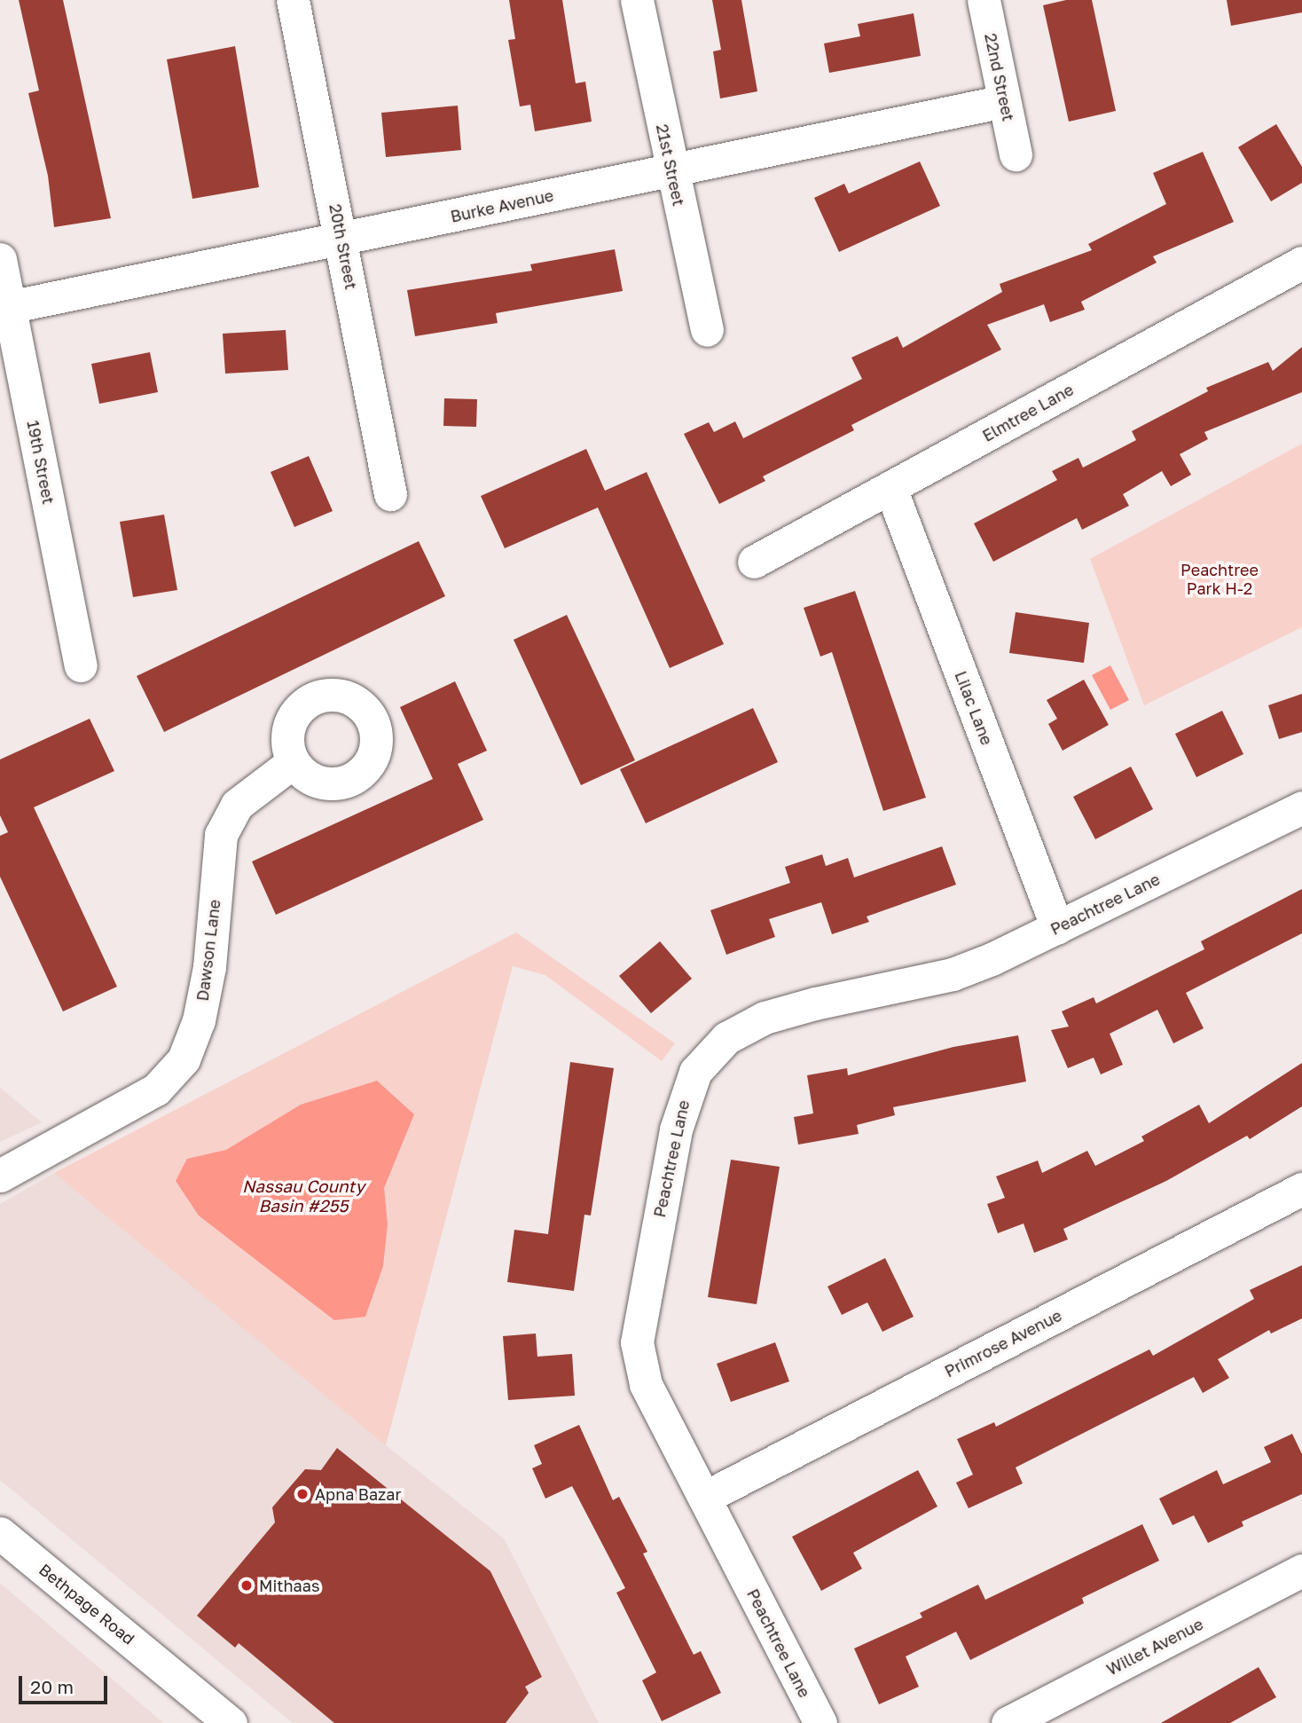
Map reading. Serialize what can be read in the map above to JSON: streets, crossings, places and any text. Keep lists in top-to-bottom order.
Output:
{
  "streets": {
    "street": [
      "22nd Street",
      "21st Street",
      "Burke Avenue",
      "20th Street",
      "Elmtree Lane",
      "19th Street",
      "Lilac Lane",
      "Peachtree Lane",
      "Dawson Lane",
      "Primrose Avenue",
      "Bethpage Road",
      "Willet Avenue"
    ]
  },
  "crossings": [
    ["22nd Street", "Burke Avenue"],
    ["21st Street", "Burke Avenue"],
    ["Burke Avenue", "20th Street"],
    ["Burke Avenue", "19th Street"],
    ["Elmtree Lane", "Lilac Lane"],
    ["Lilac Lane", "Peachtree Lane"],
    ["Peachtree Lane", "Primrose Avenue"]
  ],
  "water": ["Nassau County Basin #255"],
  "parks": ["Peachtree Park H-2"],
  "places": ["Apna Bazar", "Mithaas"],
  "scale_bar": "20 m"
}
